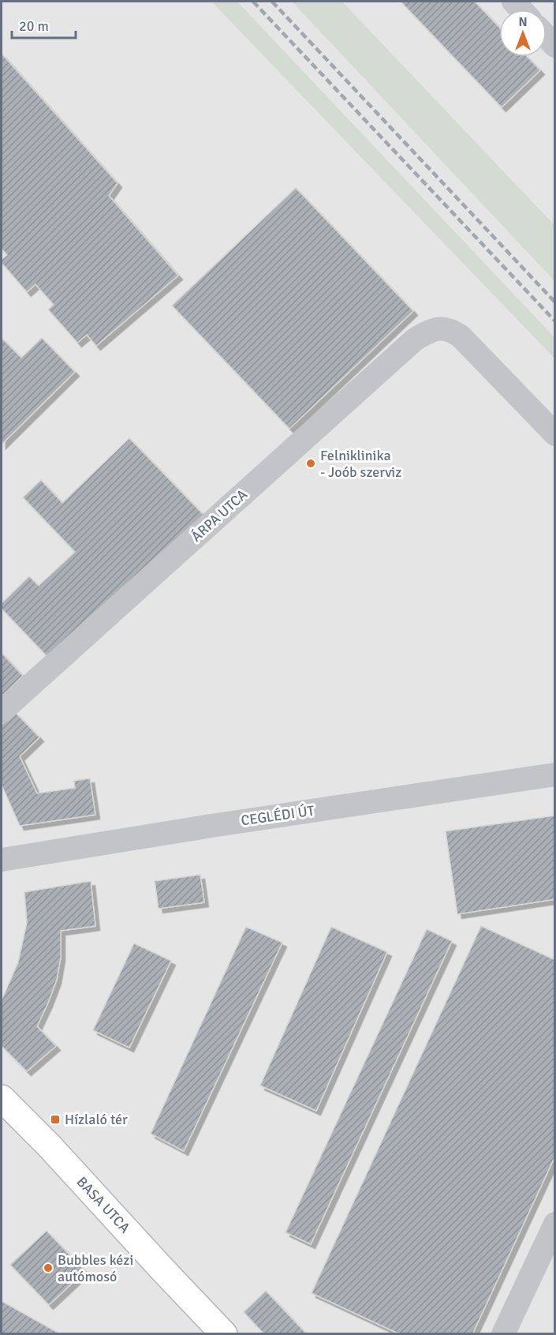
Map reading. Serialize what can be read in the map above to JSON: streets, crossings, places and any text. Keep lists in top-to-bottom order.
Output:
{
  "streets": {
    "street": ["ÁRPA UTCA", "CEGLÉDI ÚT", "BASA UTCA"]
  },
  "places": {
    "other": ["Felniklinika - Joób szerviz", "Bubbles kézi autómosó"],
    "transit": ["Hízlaló tér"]
  },
  "scale_bar": "20 m",
  "north": "top"
}
